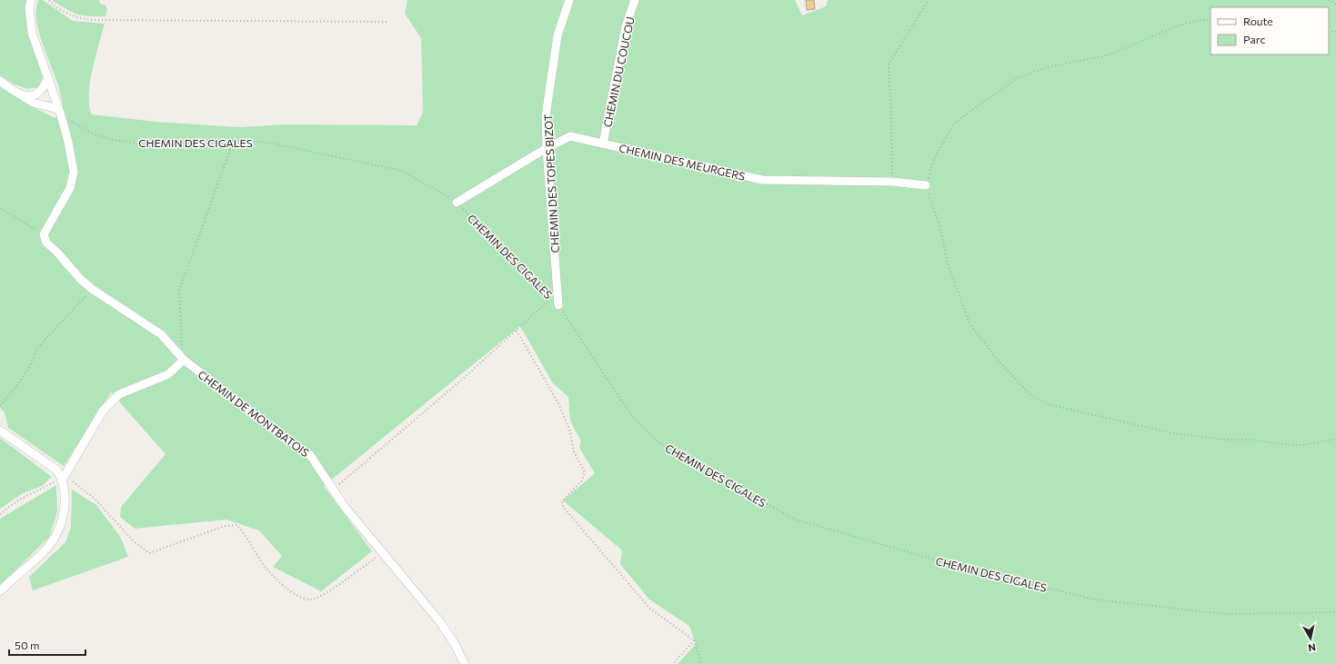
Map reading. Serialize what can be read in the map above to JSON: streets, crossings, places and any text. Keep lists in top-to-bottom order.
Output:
{
  "streets": {
    "street": [
      "CHEMIN DU COUCOU",
      "CHEMIN DES MEURGERS",
      "CHEMIN DES TOPES BIZOT",
      "CHEMIN DE MONTBATOIS"
    ],
    "path": ["CHEMIN DES CIGALES"]
  },
  "crossings": [
    ["CHEMIN DU COUCOU", "CHEMIN DES MEURGERS"],
    ["CHEMIN DES CIGALES", "CHEMIN DES MEURGERS"],
    ["CHEMIN DES CIGALES", "CHEMIN DES TOPES BIZOT"],
    ["CHEMIN DES MEURGERS", "CHEMIN DES TOPES BIZOT"]
  ],
  "legend": ["Route", "Parc"],
  "scale_bar": "50 m",
  "north": "bottom"
}
